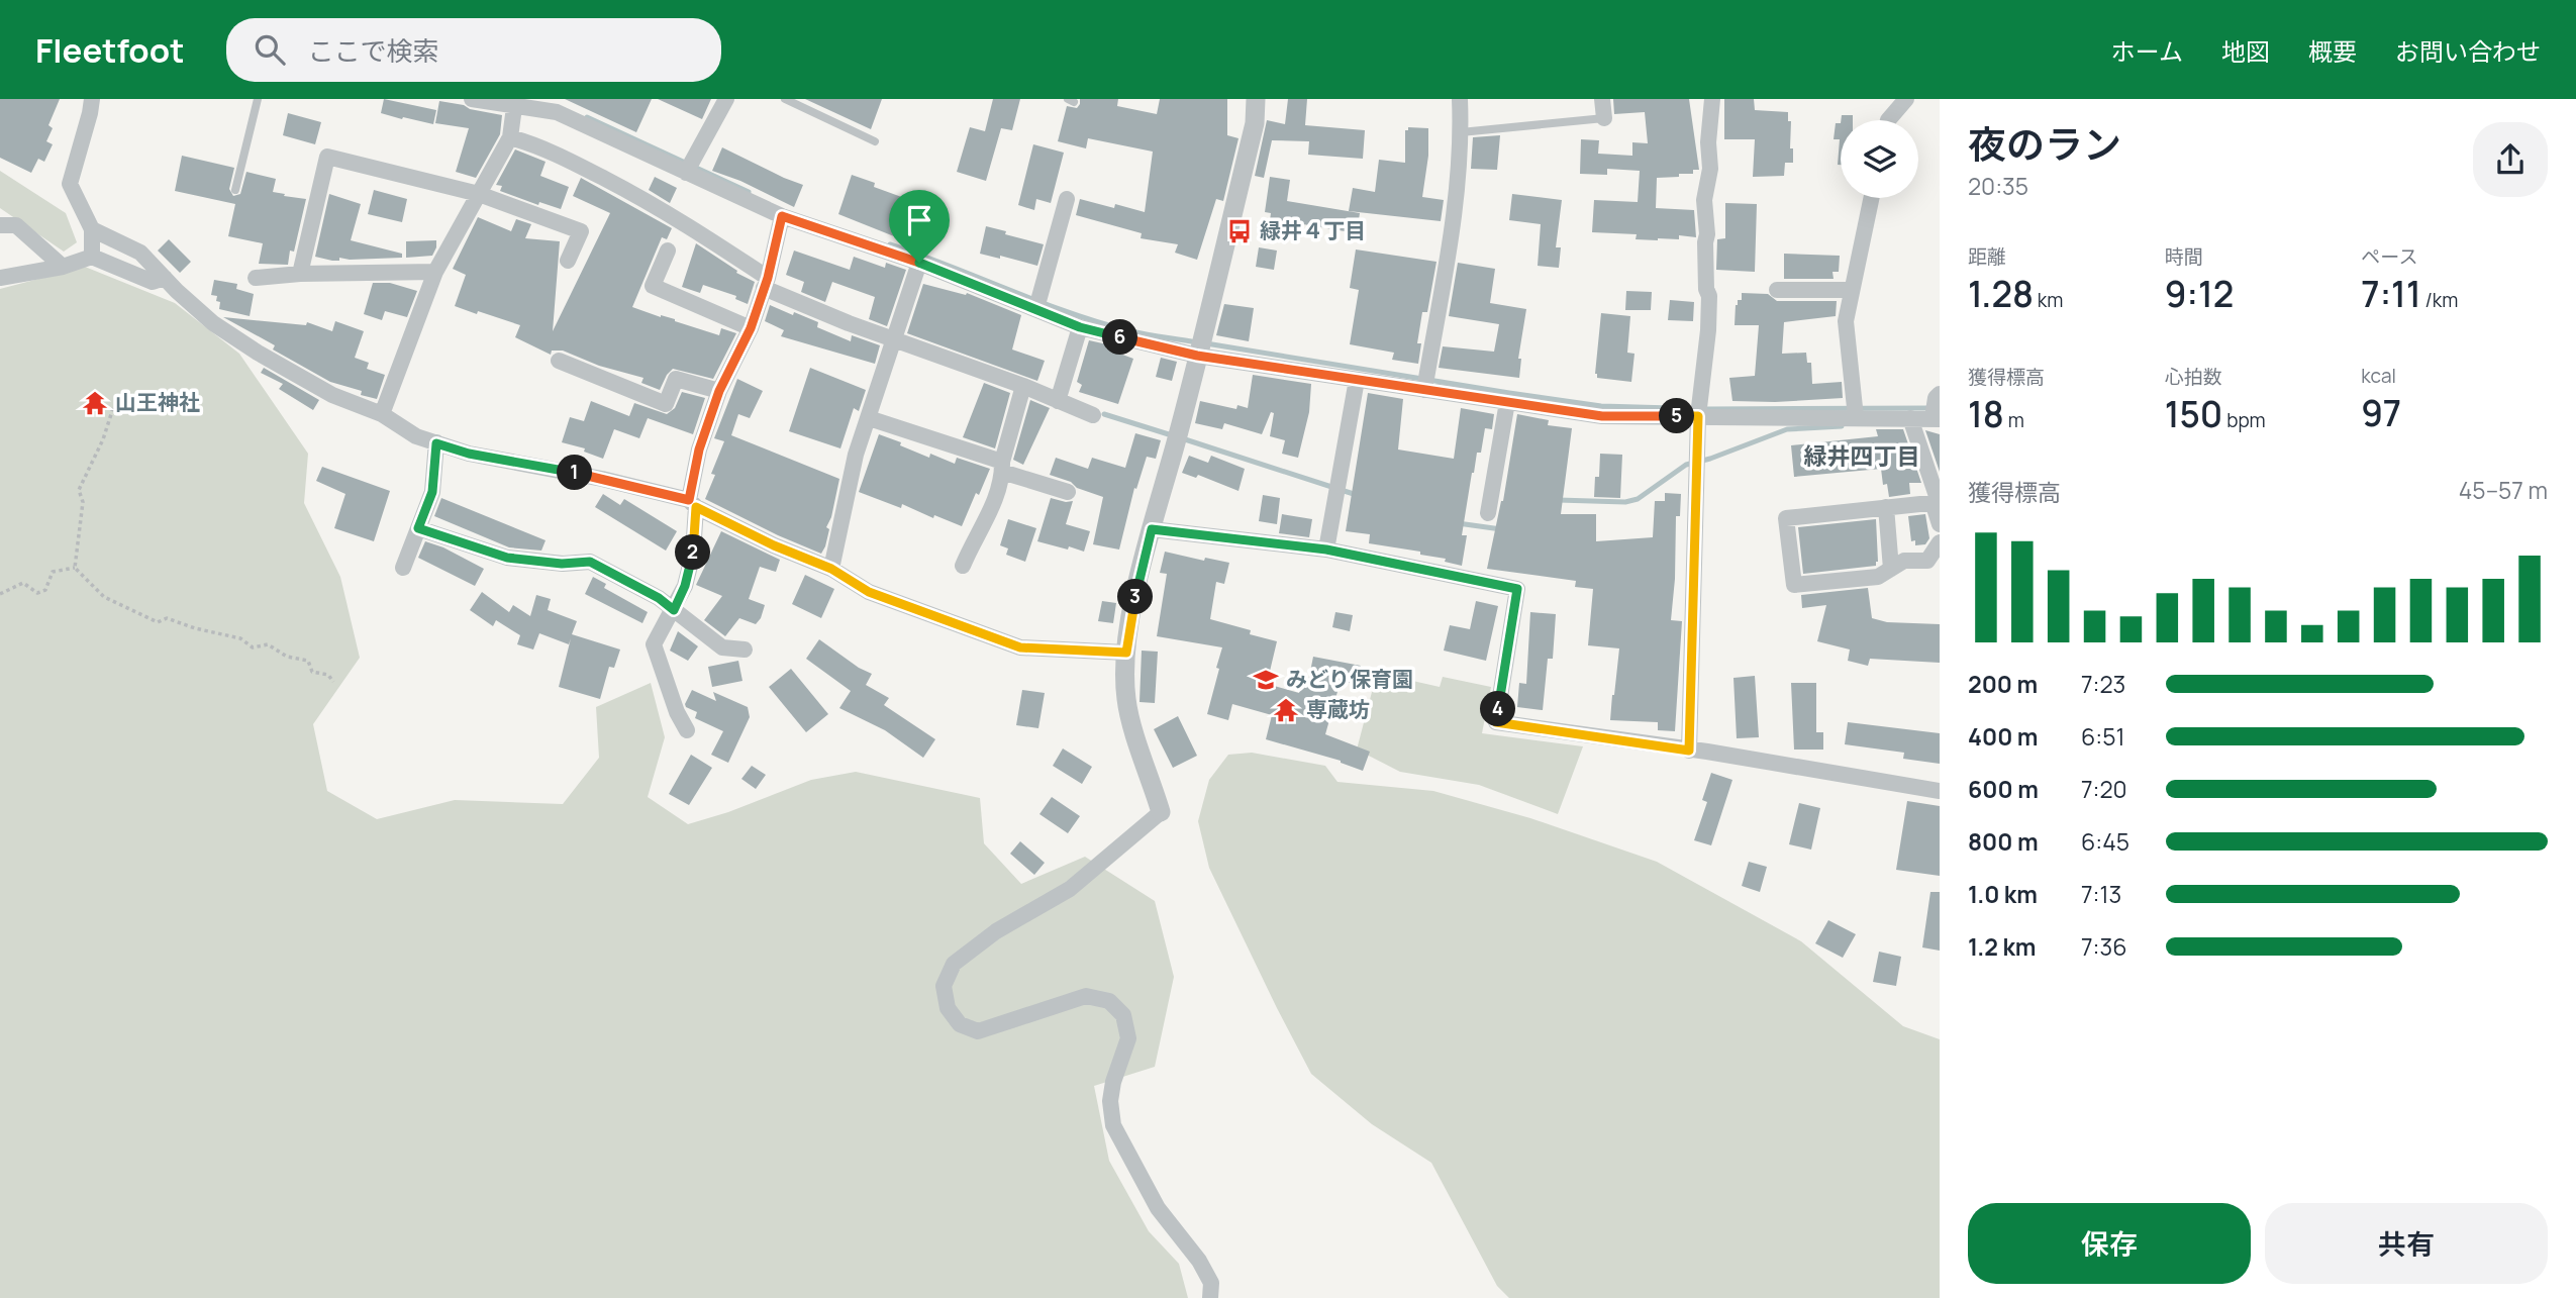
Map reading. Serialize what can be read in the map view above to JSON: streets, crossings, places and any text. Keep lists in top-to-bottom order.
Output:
{
  "districts": ["緑井四丁目"],
  "places": {
    "bus stop": ["緑井４丁目"],
    "temple": ["山王神社", "専蔵坊"],
    "school or university": ["みどり保育園"]
  },
  "page": {
    "header": "Fleetfoot",
    "search": "ここで検索",
    "nav": [
      "ホーム",
      "地図",
      "概要",
      "お問い合わせ"
    ],
    "heading": ["夜のラン", "20:35"],
    "stats": [
      ["距離", "1.28 km"],
      ["時間", "9:12"],
      ["ペース", "7:11 /km"],
      ["獲得標高", "18 m"],
      ["心拍数", "150 bpm"],
      ["kcal", "97"]
    ],
    "pins": [
      "6",
      "5",
      "1",
      "2",
      "3",
      "4"
    ],
    "chart": ["獲得標高", "45–57 m"],
    "list": [
      {
        "name": "200 m",
        "note": "7:23"
      },
      {
        "name": "400 m",
        "note": "6:51"
      },
      {
        "name": "600 m",
        "note": "7:20"
      },
      {
        "name": "800 m",
        "note": "6:45"
      },
      {
        "name": "1.0 km",
        "note": "7:13"
      },
      {
        "name": "1.2 km",
        "note": "7:36"
      }
    ],
    "buttons": ["保存", "共有"]
  }
}
